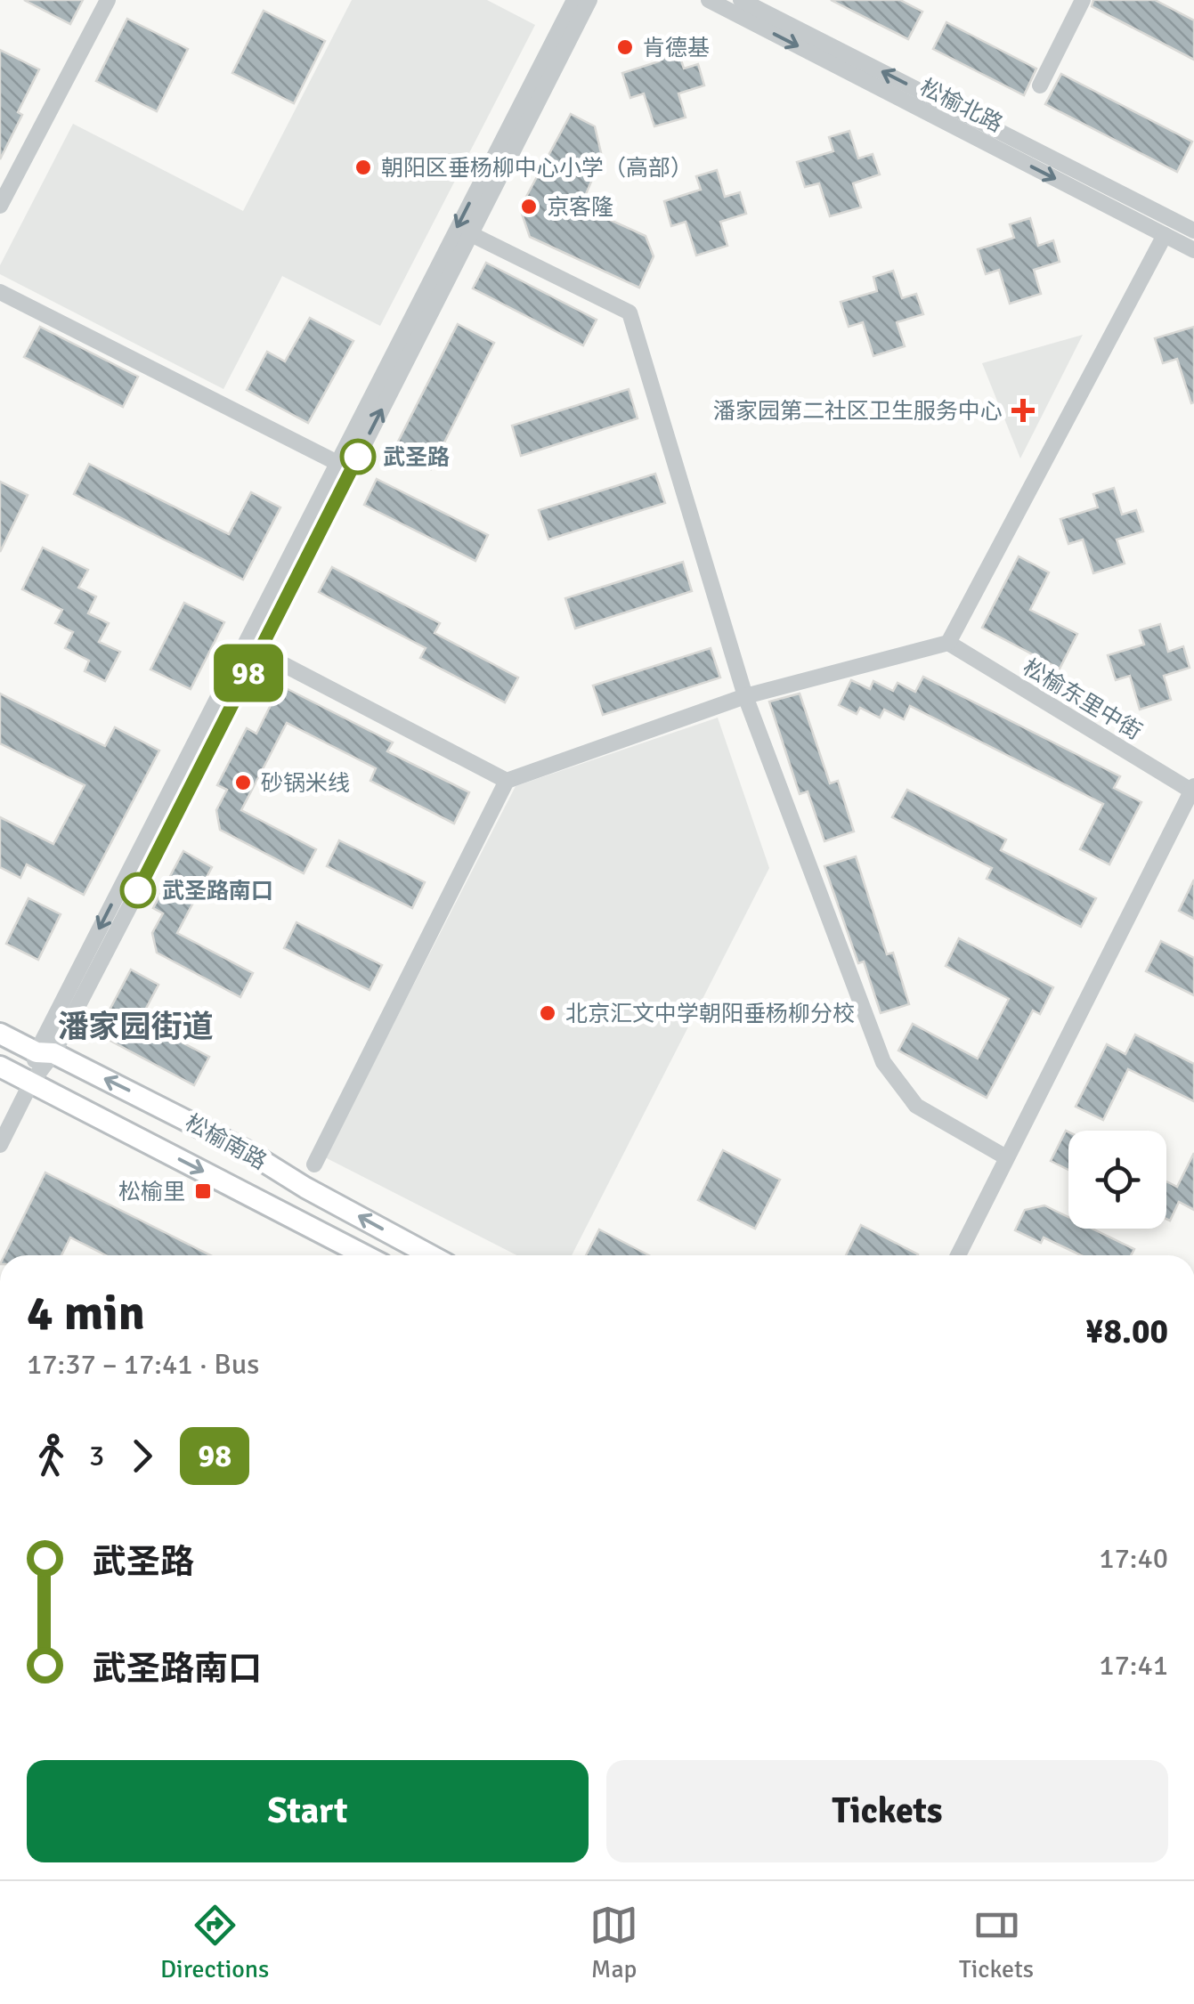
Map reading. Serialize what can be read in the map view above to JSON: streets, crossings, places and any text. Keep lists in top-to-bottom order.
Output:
{
  "streets": {
    "main road": ["松榆南路"],
    "street": ["松榆北路", "松榆东里中街"]
  },
  "districts": ["潘家园街道"],
  "places": {
    "other": [
      "肯德基",
      "朝阳区垂杨柳中心小学（高部）",
      "京客隆",
      "武圣路",
      "砂锅米线",
      "武圣路南口",
      "北京汇文中学朝阳垂杨柳分校"
    ],
    "health": ["潘家园第二社区卫生服务中心"],
    "transit": ["松榆里"]
  },
  "lines": ["bus line 98"],
  "page": {
    "on_map": "98",
    "heading": ["4 min", "17:37 – 17:41 · Bus", "¥8.00"],
    "legs": ["3", "98"],
    "list": [
      {
        "name": "武圣路",
        "value": "17:40"
      },
      {
        "name": "武圣路南口",
        "value": "17:41"
      }
    ],
    "buttons": ["Start", "Tickets"],
    "tabs": ["Directions", "Map", "Tickets"]
  }
}
